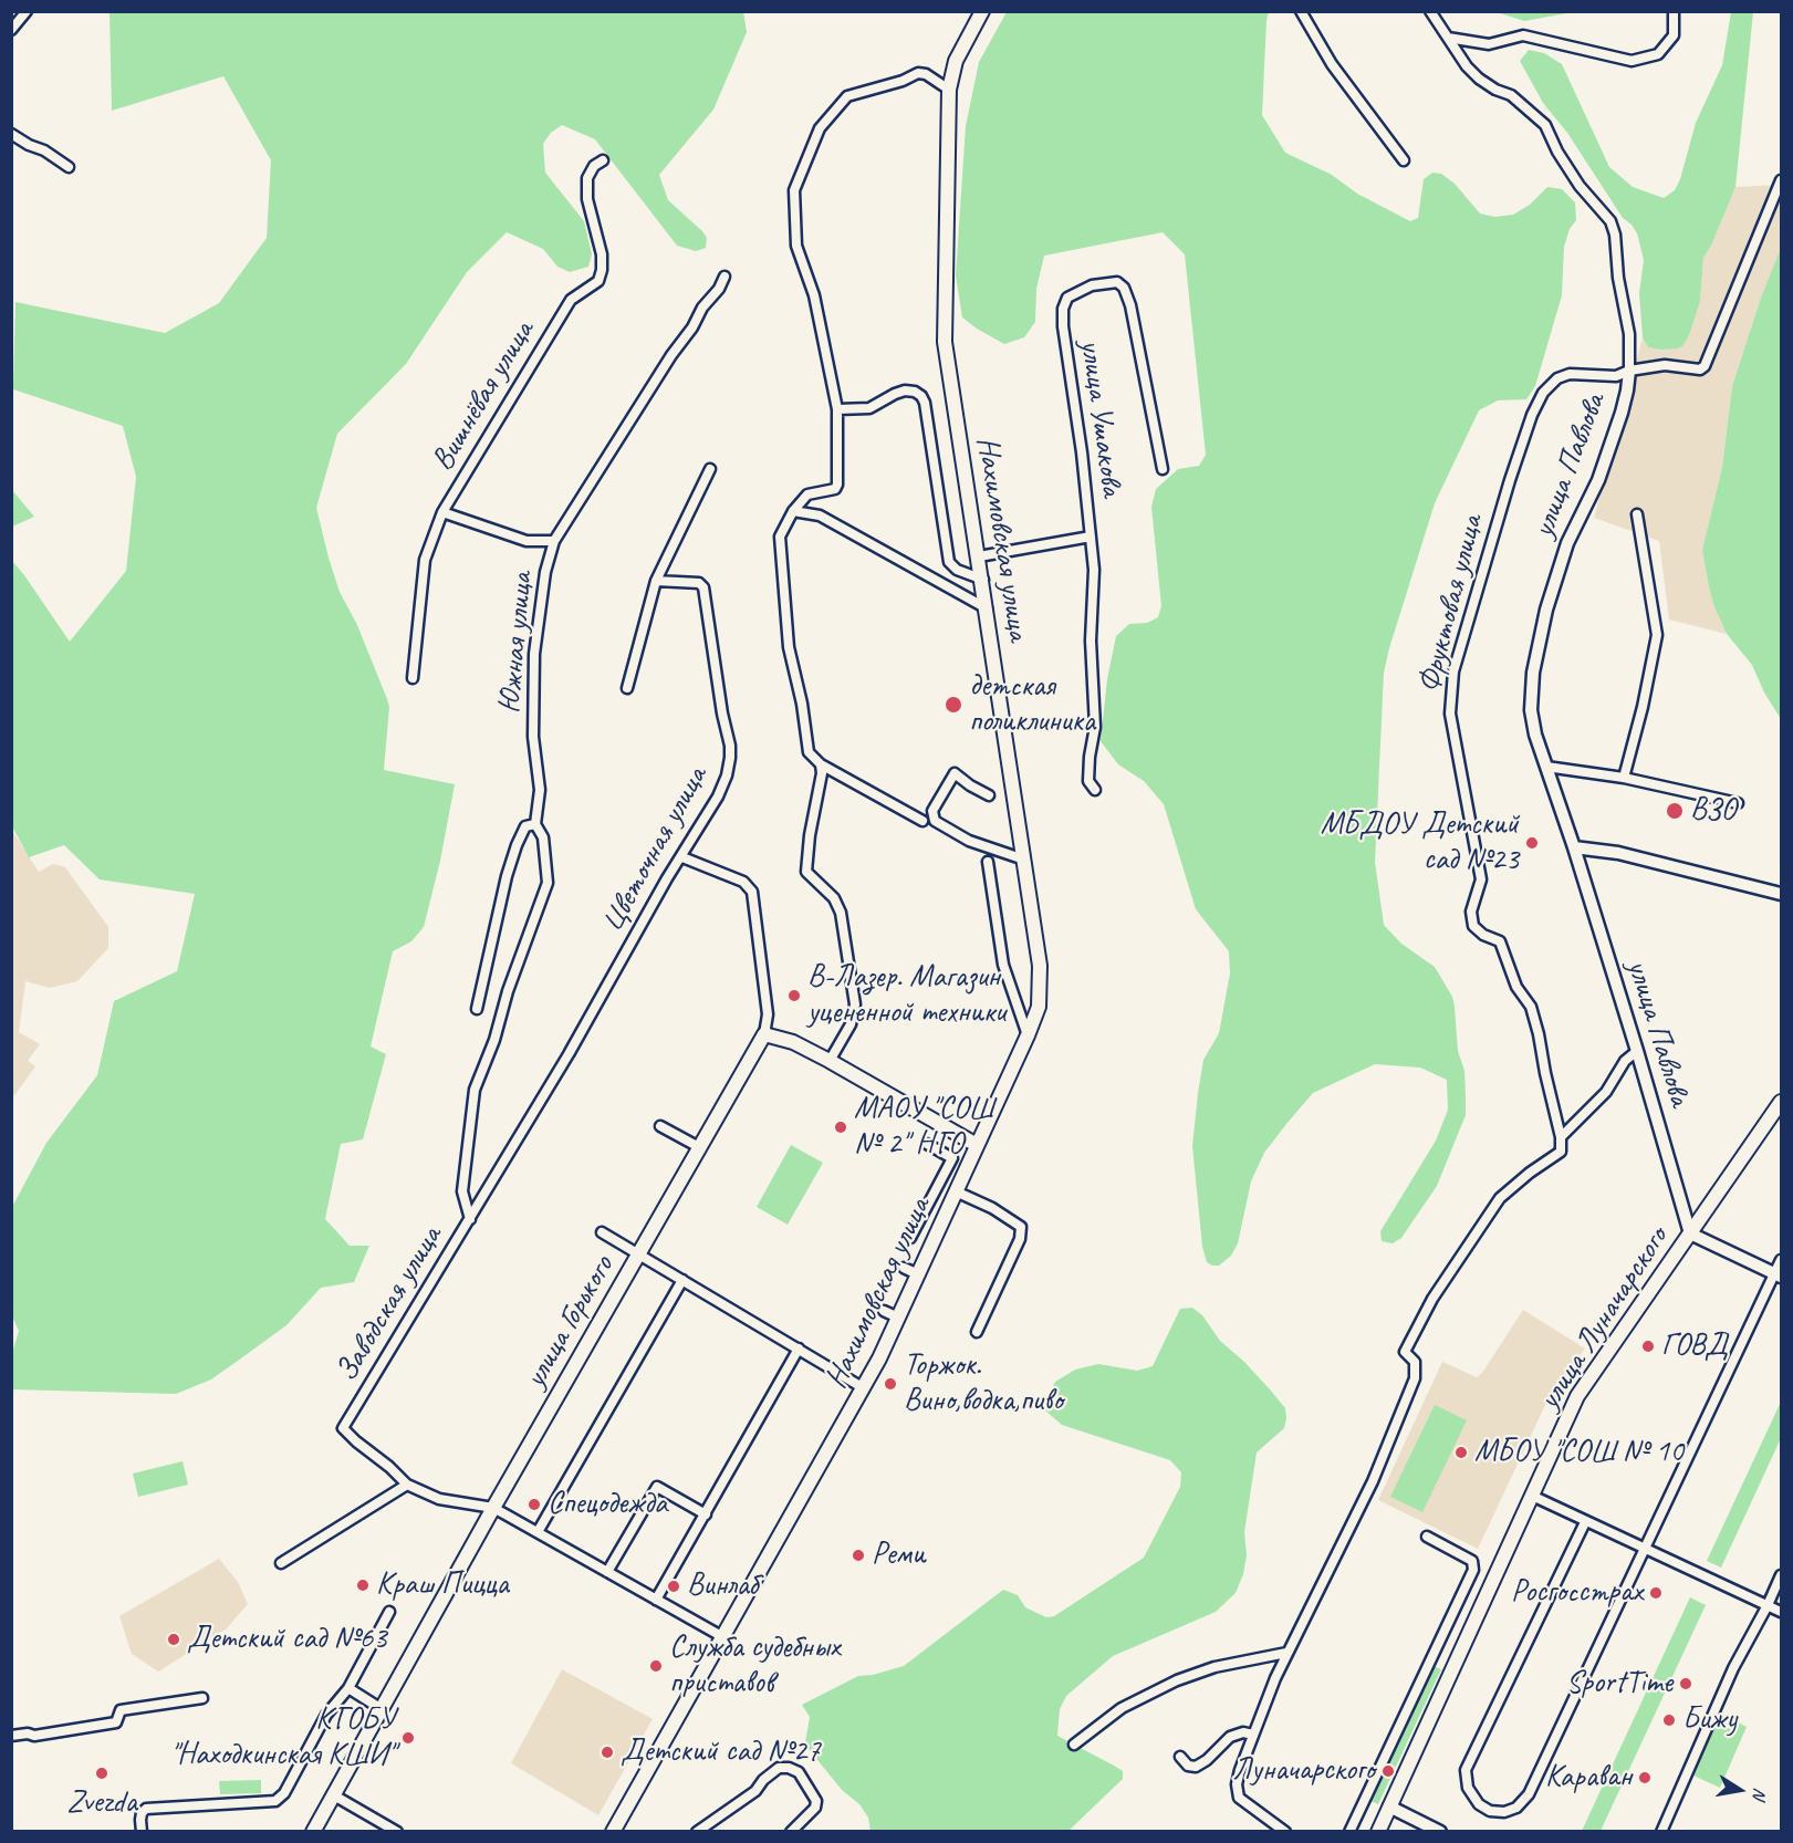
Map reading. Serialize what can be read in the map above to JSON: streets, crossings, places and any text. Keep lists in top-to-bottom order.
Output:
{
  "streets": {
    "main road": ["Нахимовская улица", "улица Луначарского", "улица Горького"],
    "street": [
      "Вишнёвая улица",
      "улица Ушакова",
      "улица Павлова",
      "Фруктовая улица",
      "Южная улица",
      "Цветочная улица",
      "Заводская улица"
    ]
  },
  "crossings": [
    ["улица Павлова", "Фруктовая улица"],
    ["улица Павлова", "улица Луначарского"],
    ["Нахимовская улица", "Заводская улица"],
    ["Цветочная улица", "Заводская улица"],
    ["Цветочная улица", "улица Горького"],
    ["Заводская улица", "улица Горького"]
  ],
  "places": [
    "детская поликлиника",
    "ВЗО",
    "МБДОУ Детский сад №23",
    "В-Лазер. Магазин уцененной техники",
    "МАОУ \"СОШ № 2\" НГО",
    "ГОВД",
    "Торжок. Вино,водка,пиво",
    "МБОУ \"СОШ № 10",
    "Спецодежда",
    "Реми",
    "Краш Пицца",
    "Винлаб",
    "Росгосстрах",
    "Детский сад №63",
    "Служба судебных приставов",
    "SportTime",
    "Бижу",
    "КГОБУ \"Находкинская КШИ\"",
    "Детский сад №27",
    "Луначарского",
    "Zvezda",
    "Караван"
  ],
  "north": "right"
}
